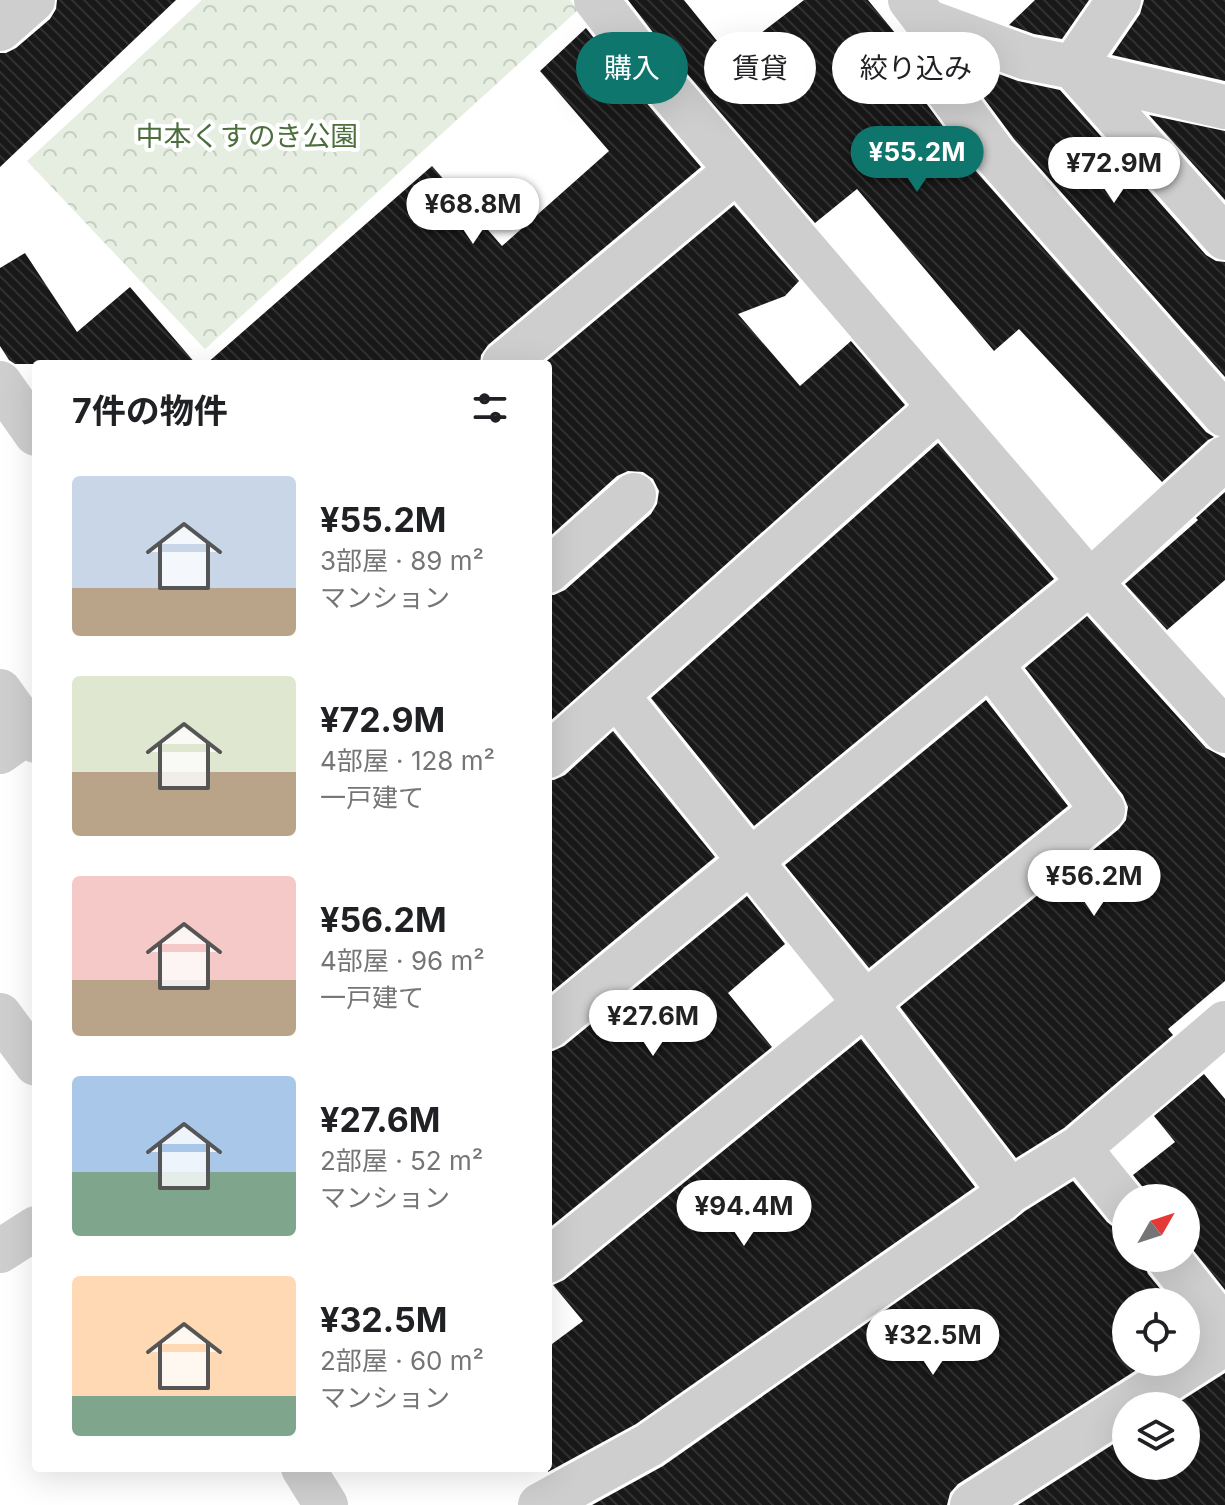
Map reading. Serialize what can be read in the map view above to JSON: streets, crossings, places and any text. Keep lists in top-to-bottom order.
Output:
{
  "parks": ["中本くすのき公園"],
  "north": "top right",
  "page": {
    "chip": ["購入", "賃貸", "絞り込み"],
    "price": [
      "¥55.2M",
      "¥72.9M",
      "¥68.8M",
      "¥56.2M",
      "¥27.6M",
      "¥94.4M",
      "¥32.5M"
    ],
    "heading": "7件の物件",
    "list": [
      {
        "name": "¥55.2M",
        "note": "3部屋 · 89 m² · マンション"
      },
      {
        "name": "¥72.9M",
        "note": "4部屋 · 128 m² · 一戸建て"
      },
      {
        "name": "¥56.2M",
        "note": "4部屋 · 96 m² · 一戸建て"
      },
      {
        "name": "¥27.6M",
        "note": "2部屋 · 52 m² · マンション"
      },
      {
        "name": "¥32.5M",
        "note": "2部屋 · 60 m² · マンション"
      }
    ]
  }
}
